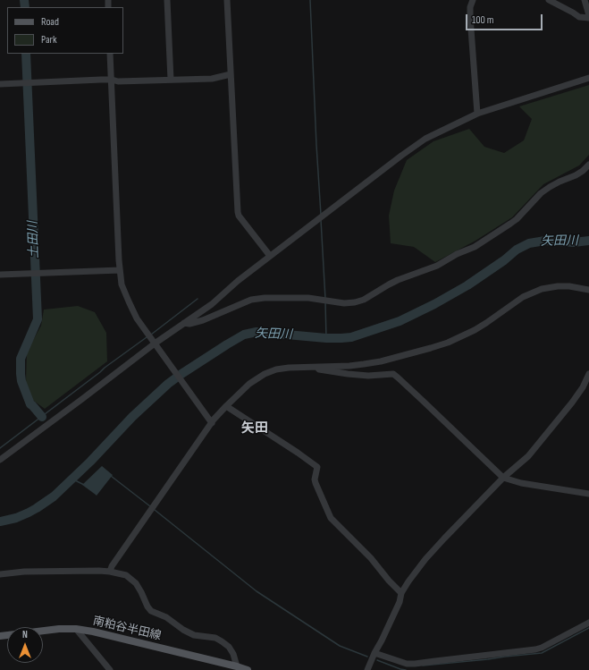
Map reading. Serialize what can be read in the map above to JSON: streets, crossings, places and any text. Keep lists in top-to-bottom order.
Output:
{
  "streets": {
    "main road": ["南粕谷半田線"]
  },
  "districts": ["矢田"],
  "water": ["土田川", "矢田川"],
  "legend": ["Road", "Park"],
  "scale_bar": "100 m",
  "north": "top"
}
